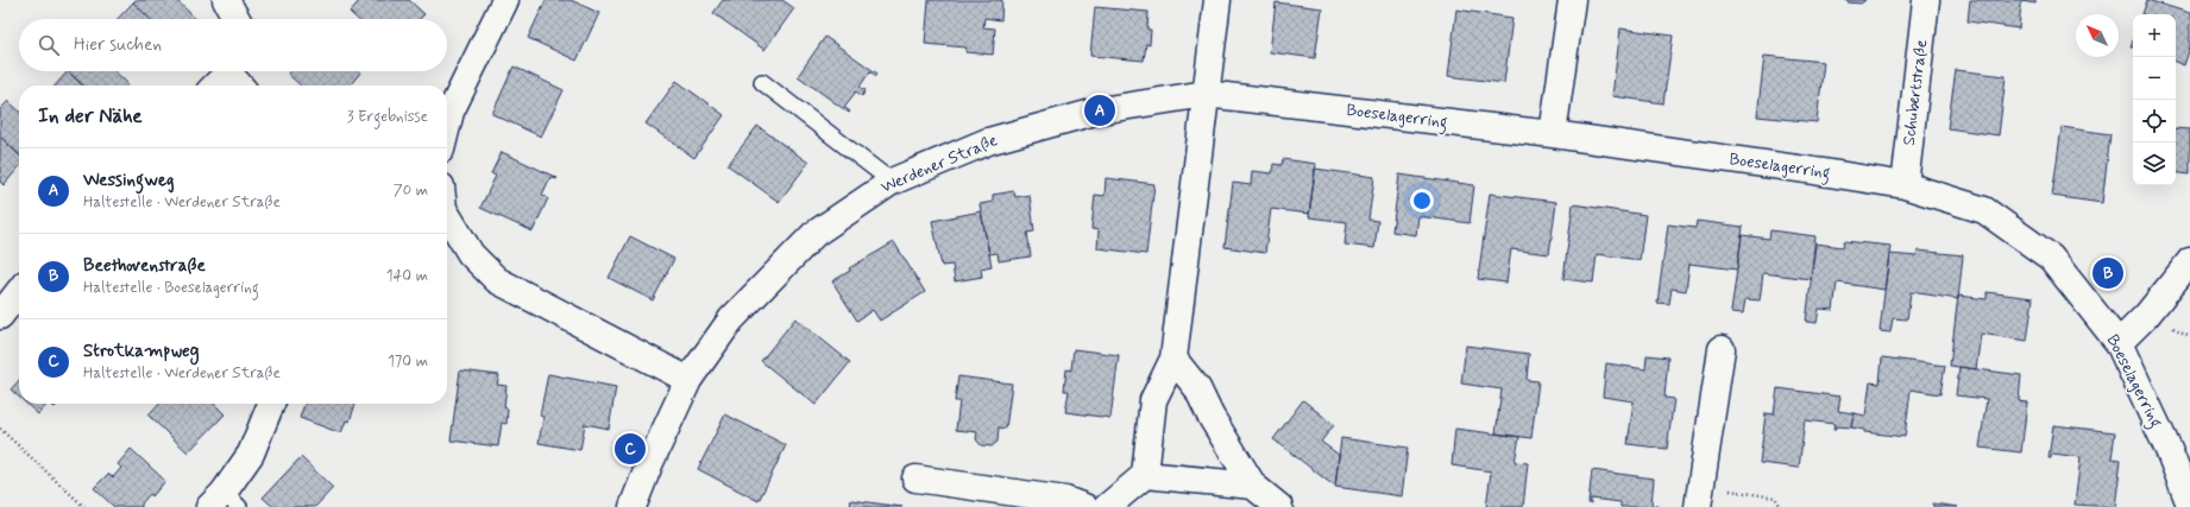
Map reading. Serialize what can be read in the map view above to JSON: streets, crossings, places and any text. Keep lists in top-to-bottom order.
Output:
{
  "streets": {
    "street": ["Schubertstraße", "Boeselagerring", "Werdener Straße"]
  },
  "crossings": [
    ["Schubertstraße", "Boeselagerring"],
    ["Boeselagerring", "Werdener Straße"]
  ],
  "north": "top left",
  "page": {
    "map_buttons": ["+", "−"],
    "search": "Hier suchen",
    "heading": ["In der Nähe", "3 Ergebnisse"],
    "pins": ["A", "B", "C"],
    "list": [
      {
        "mark": "A",
        "name": "Wessingweg",
        "note": "Haltestelle · Werdener Straße",
        "value": "70 m"
      },
      {
        "mark": "B",
        "name": "Beethovenstraße",
        "note": "Haltestelle · Boeselagerring",
        "value": "140 m"
      },
      {
        "mark": "C",
        "name": "Strotkampweg",
        "note": "Haltestelle · Werdener Straße",
        "value": "170 m"
      }
    ]
  }
}
